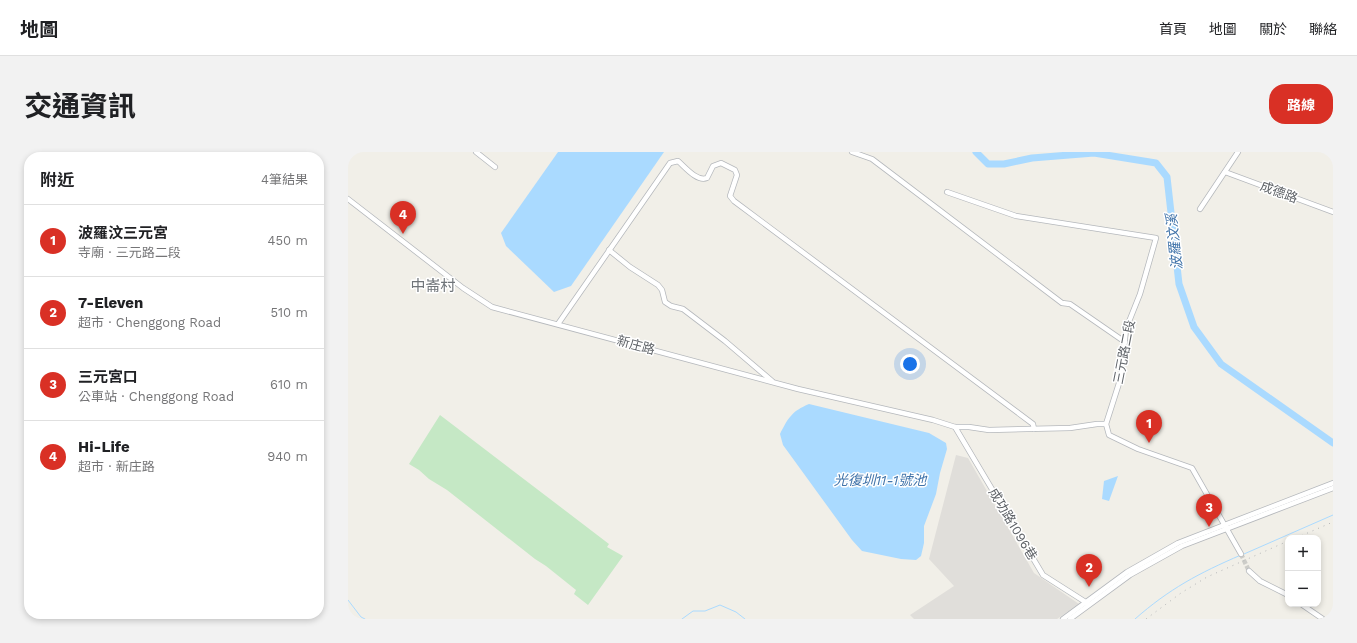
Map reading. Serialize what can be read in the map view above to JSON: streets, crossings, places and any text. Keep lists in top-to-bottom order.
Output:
{
  "streets": {
    "street": [
      "成德路",
      "新庄路",
      "三元路二段",
      "成功路1096巷"
    ]
  },
  "crossings": [
    ["新庄路", "三元路二段"],
    ["新庄路", "成功路1096巷"]
  ],
  "districts": ["中崙村"],
  "water": ["波羅汶溪", "光復圳11-1號池"],
  "page": {
    "header": "地圖",
    "nav": [
      "首頁",
      "地圖",
      "關於",
      "聯絡"
    ],
    "title": "交通資訊",
    "buttons": "路線",
    "heading": ["附近", "4筆結果"],
    "pins": [
      "4",
      "1",
      "3",
      "2"
    ],
    "list": [
      {
        "mark": "1",
        "name": "波羅汶三元宮",
        "note": "寺廟 · 三元路二段",
        "value": "450 m"
      },
      {
        "mark": "2",
        "name": "7-Eleven",
        "note": "超市 · Chenggong Road",
        "value": "510 m"
      },
      {
        "mark": "3",
        "name": "三元宮口",
        "note": "公車站 · Chenggong Road",
        "value": "610 m"
      },
      {
        "mark": "4",
        "name": "Hi-Life",
        "note": "超市 · 新庄路",
        "value": "940 m"
      }
    ],
    "map_buttons": ["+", "−"]
  }
}
